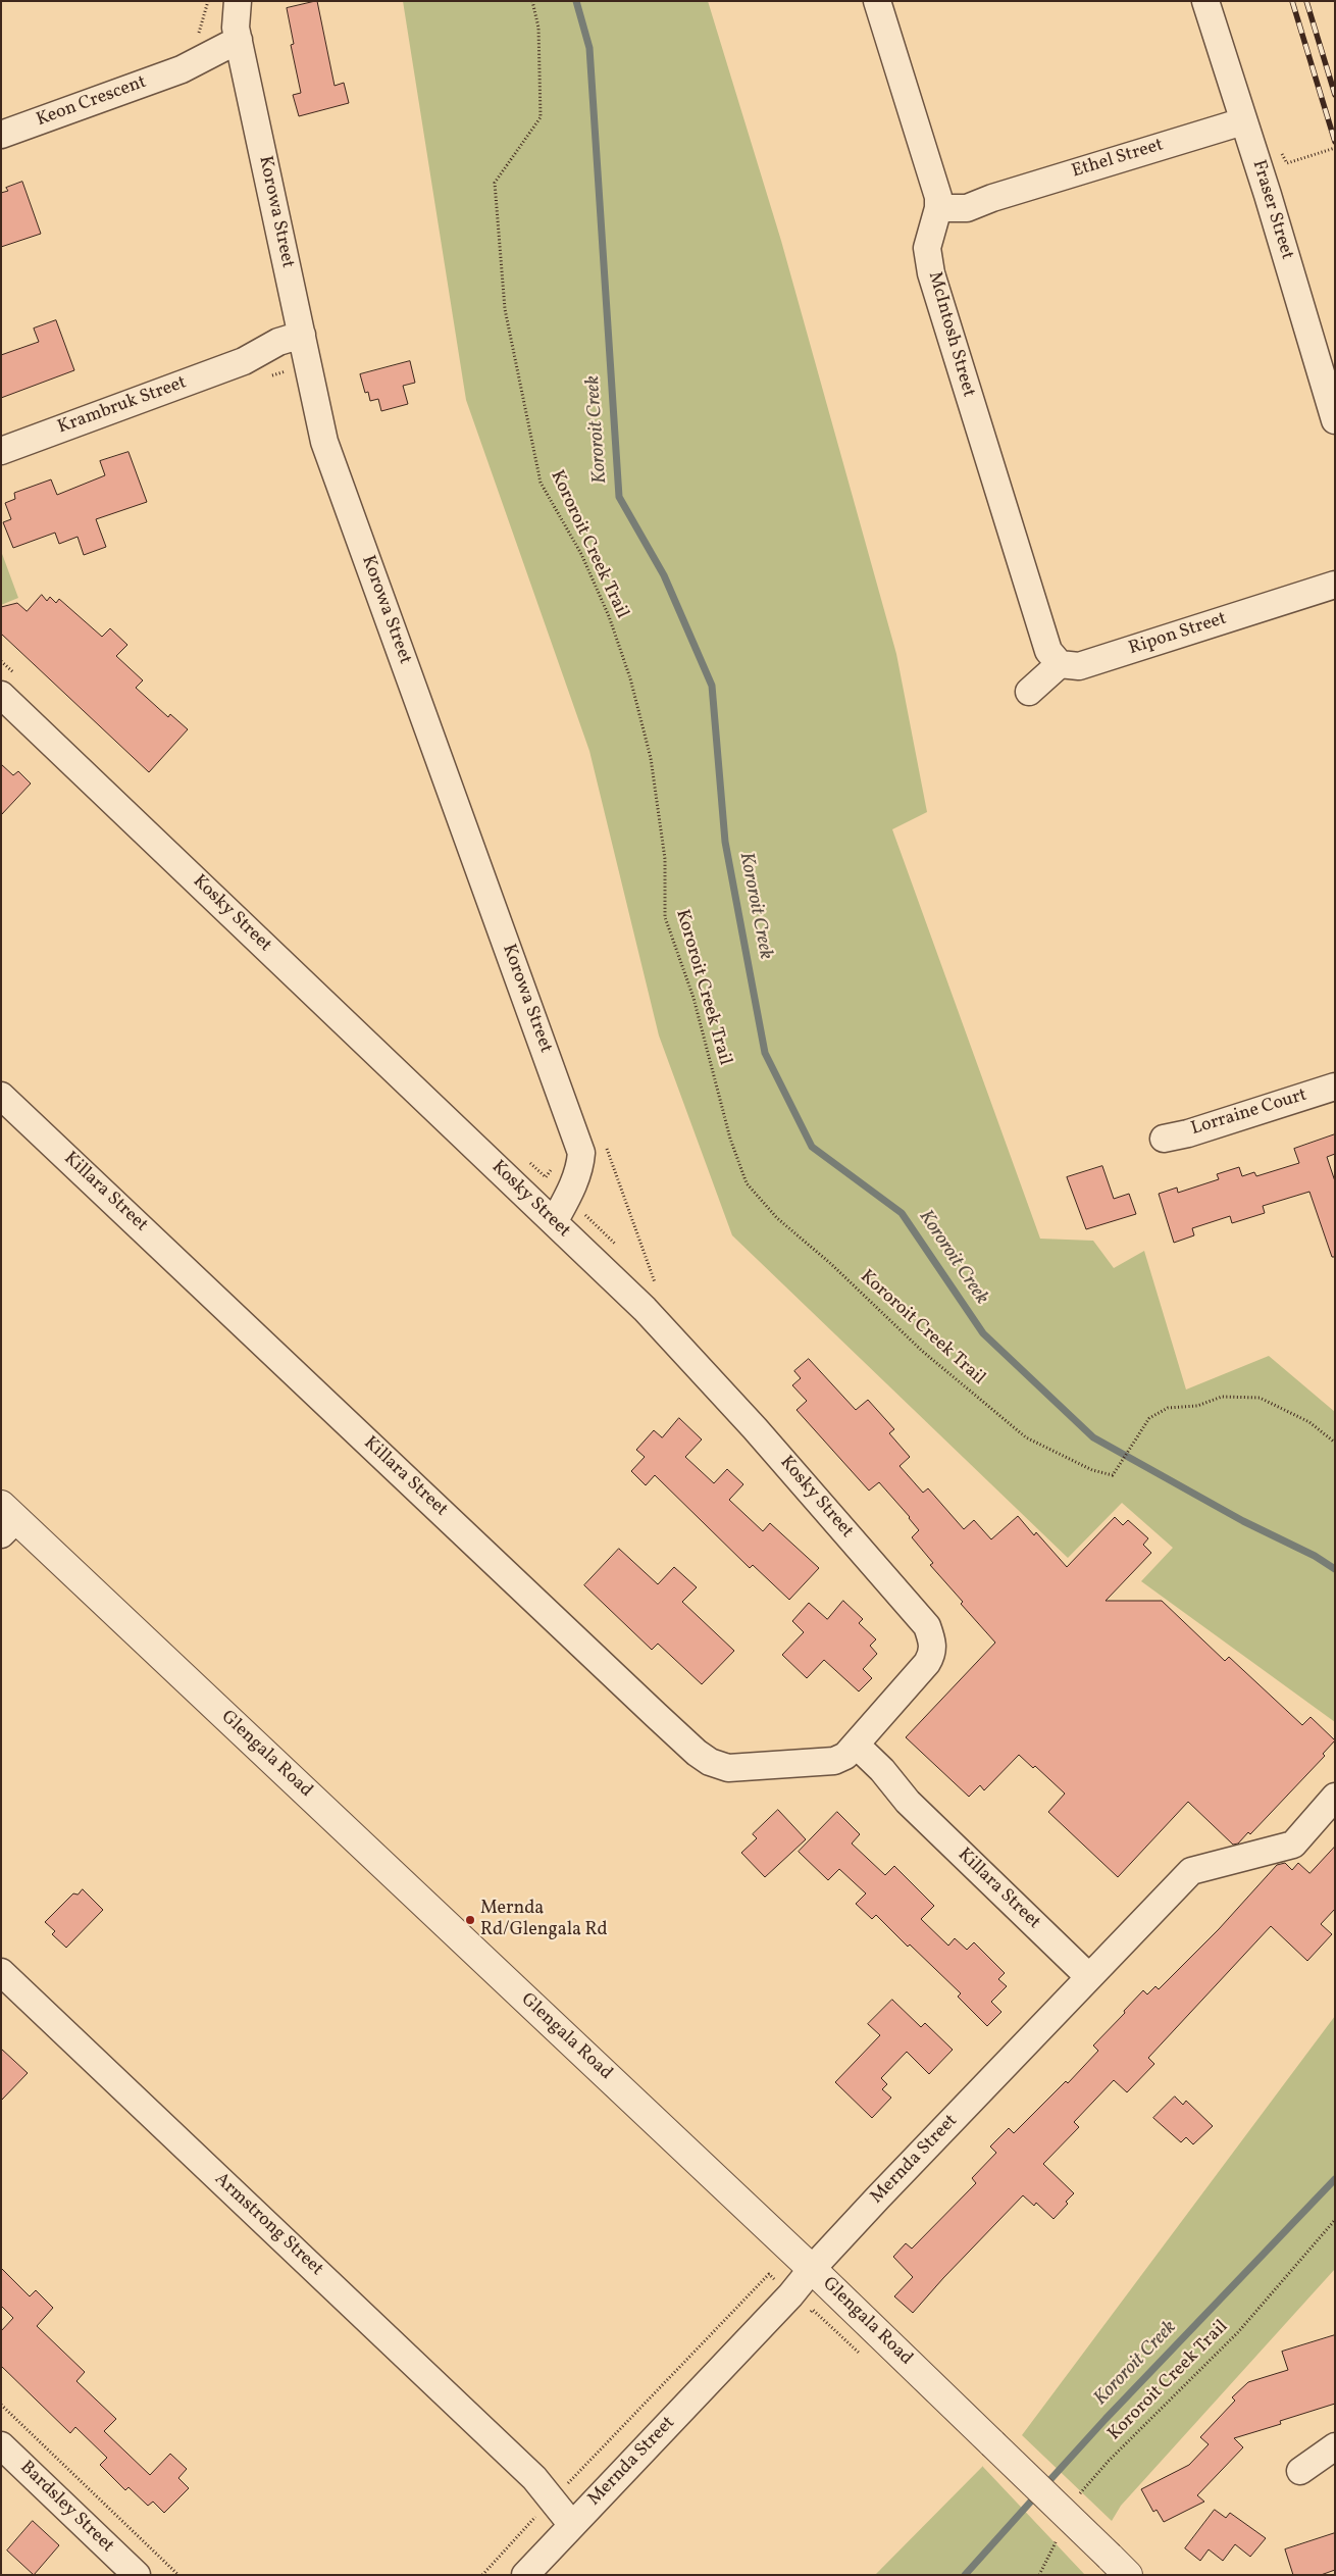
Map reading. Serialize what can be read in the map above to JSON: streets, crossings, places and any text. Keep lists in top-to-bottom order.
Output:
{
  "streets": {
    "street": [
      "Keon Crescent",
      "Ethel Street",
      "Fraser Street",
      "Korowa Street",
      "McIntosh Street",
      "Krambruk Street",
      "Ripon Street",
      "Kosky Street",
      "Lorraine Court",
      "Killara Street",
      "Glengala Road",
      "Mernda Street",
      "Armstrong Street",
      "Bardsley Street"
    ],
    "path": ["Kororoit Creek Trail"]
  },
  "crossings": [
    ["Keon Crescent", "Korowa Street"],
    ["Ethel Street", "Fraser Street"],
    ["Ethel Street", "McIntosh Street"],
    ["Korowa Street", "Krambruk Street"],
    ["McIntosh Street", "Ripon Street"],
    ["Kosky Street", "Killara Street"],
    ["Killara Street", "Mernda Street"],
    ["Glengala Road", "Mernda Street"],
    ["Mernda Street", "Armstrong Street"]
  ],
  "water": ["Kororoit Creek"],
  "places": ["Mernda Rd/Glengala Rd"]
}
